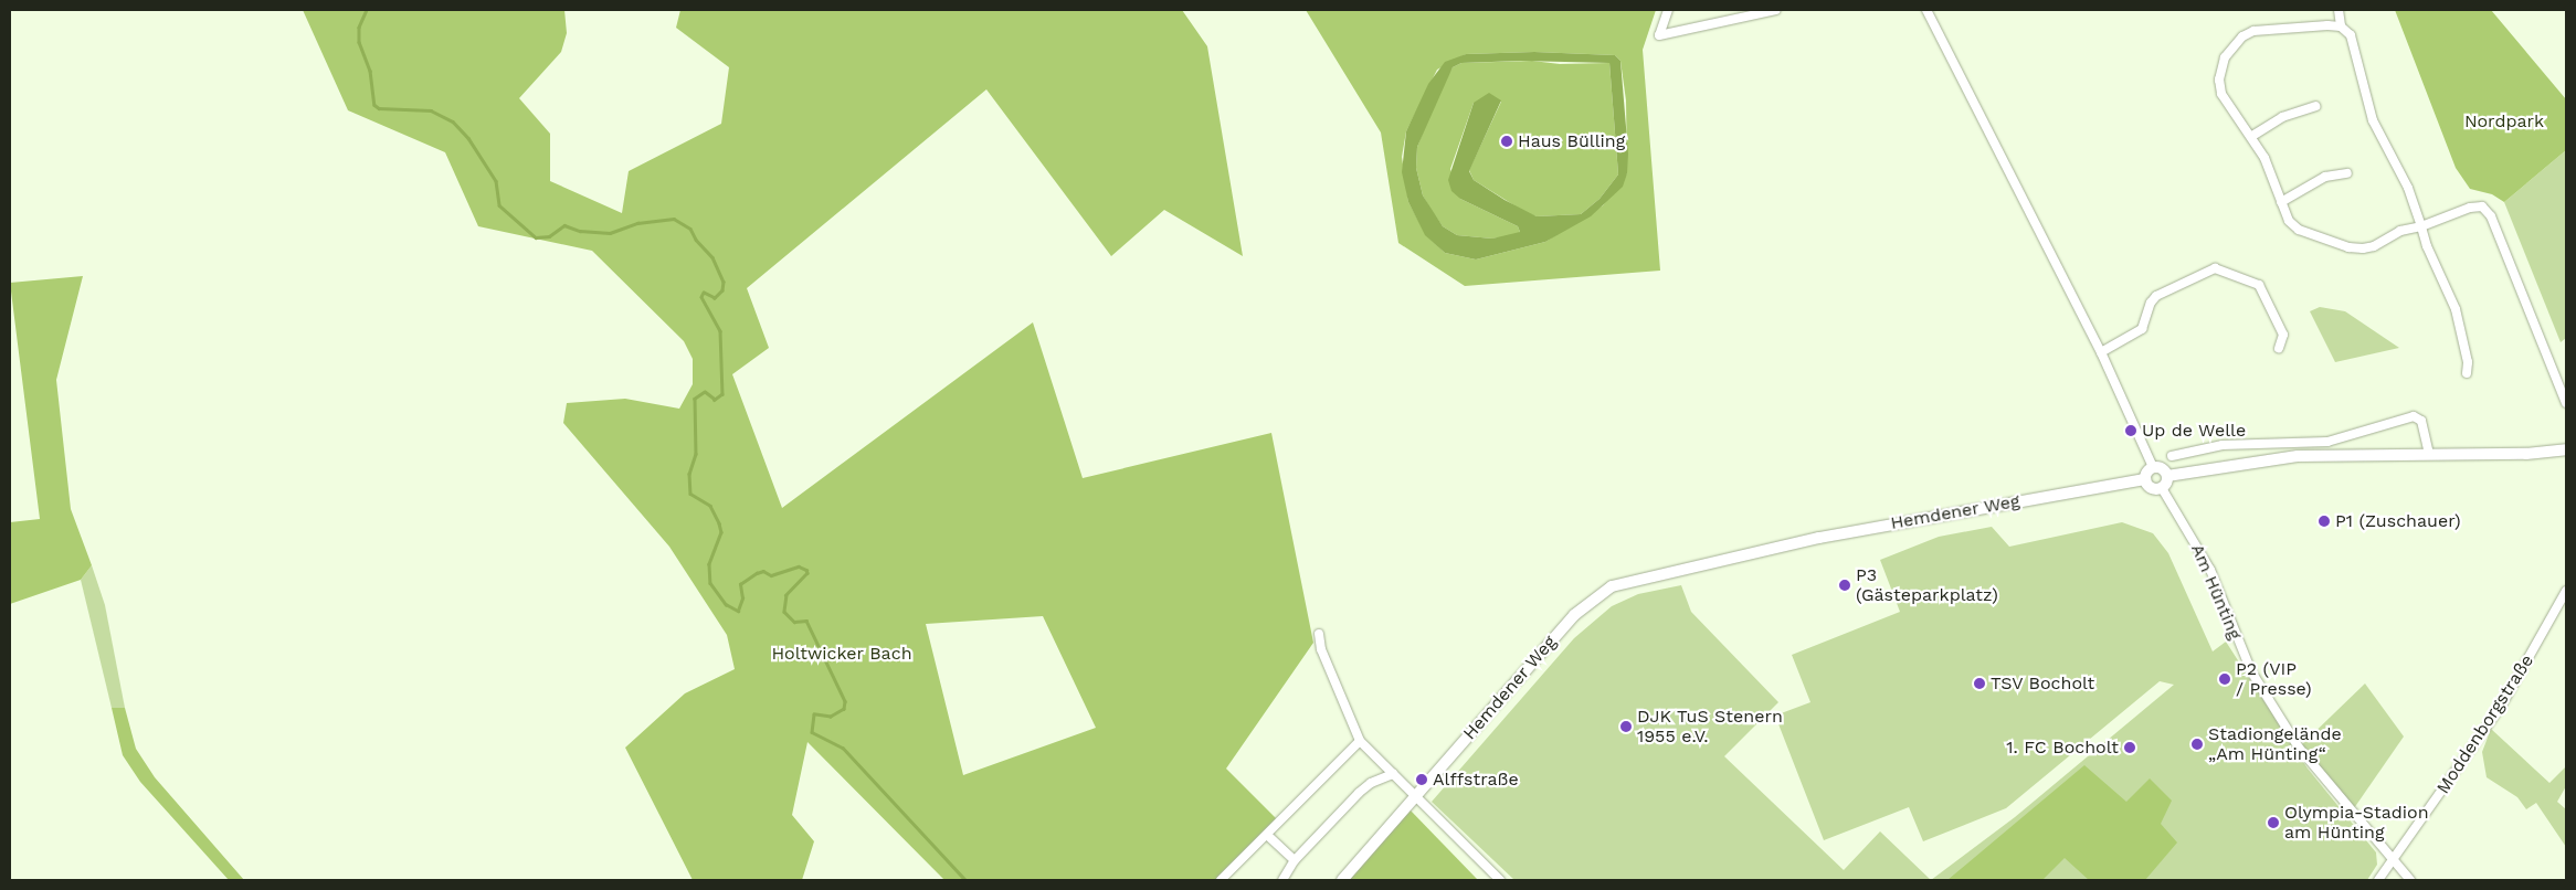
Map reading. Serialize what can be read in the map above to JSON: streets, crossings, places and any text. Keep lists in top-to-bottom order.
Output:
{
  "streets": {
    "street": ["Hemdener Weg", "Am Hünting", "Moddenborgstraße"]
  },
  "crossings": [
    ["Hemdener Weg", "Am Hünting"],
    ["Am Hünting", "Moddenborgstraße"]
  ],
  "parks": ["Nordpark", "Holtwicker Bach"],
  "places": [
    "Haus Bülling",
    "Up de Welle",
    "P1 (Zuschauer)",
    "P3 (Gästeparkplatz)",
    "P2 (VIP / Presse)",
    "TSV Bocholt",
    "DJK TuS Stenern 1955 e.V.",
    "Stadiongelände „Am Hünting“",
    "1. FC Bocholt",
    "Alffstraße",
    "Olympia-Stadion am Hünting"
  ]
}
